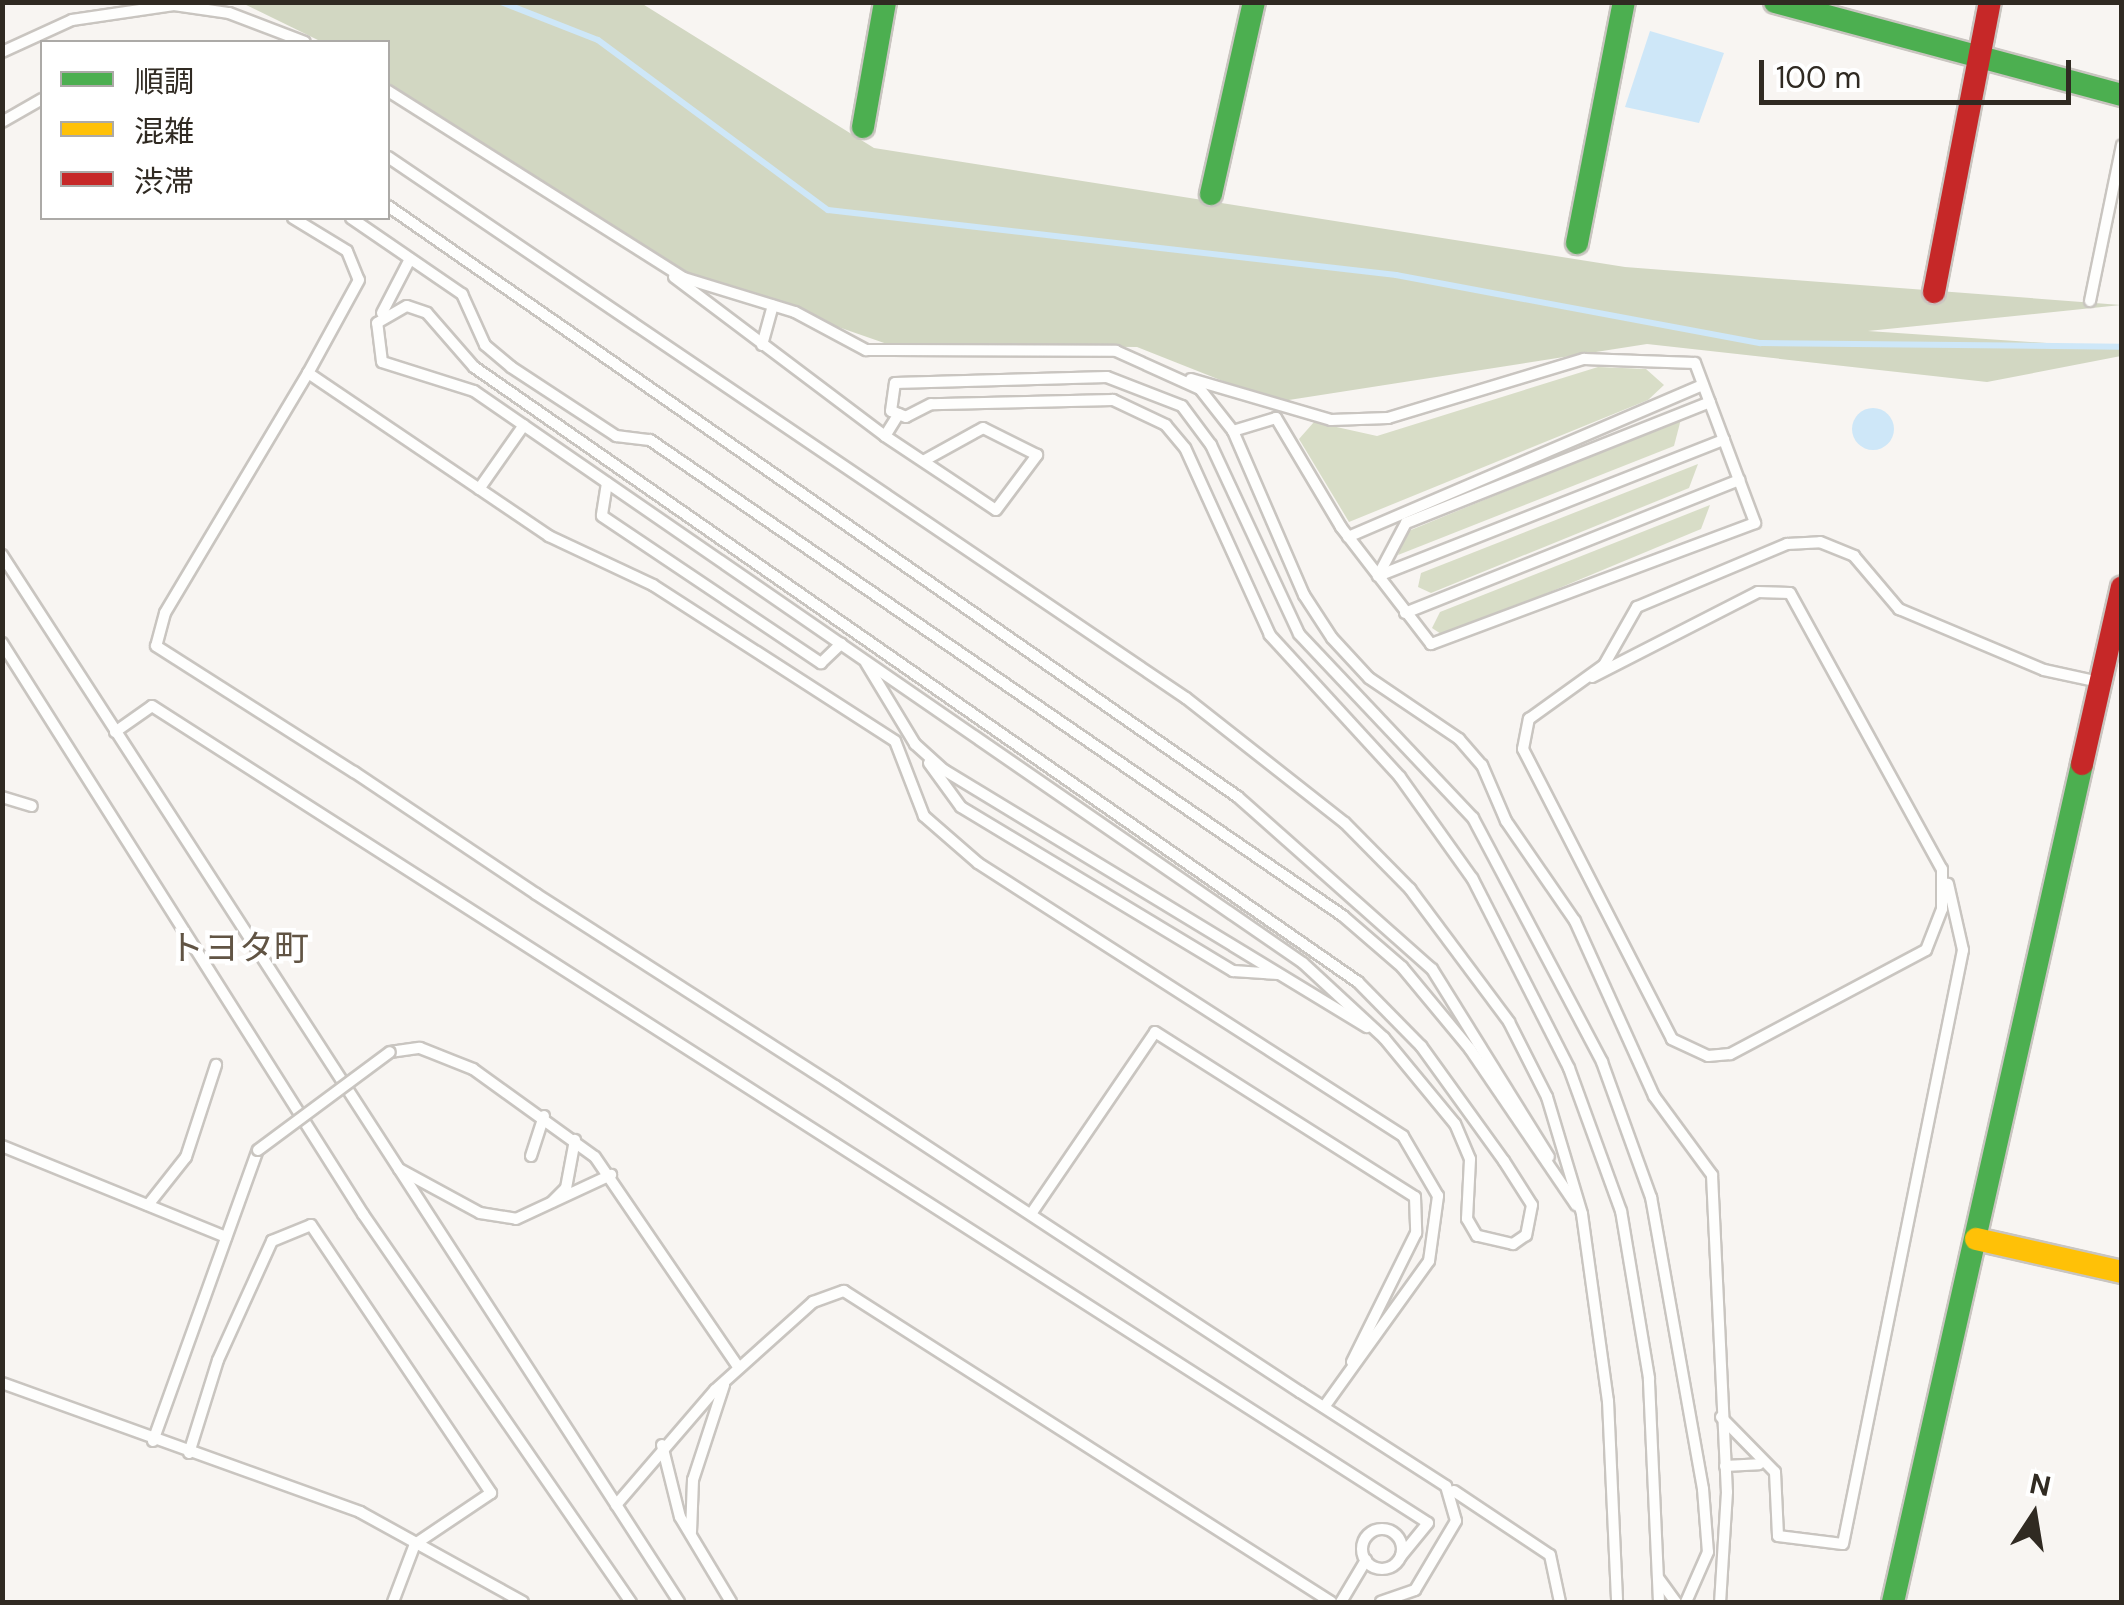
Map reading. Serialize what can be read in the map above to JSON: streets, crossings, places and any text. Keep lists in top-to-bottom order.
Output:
{
  "districts": ["トヨタ町"],
  "legend": ["順調", "混雑", "渋滞"],
  "scale_bar": "100 m",
  "north": "top"
}
